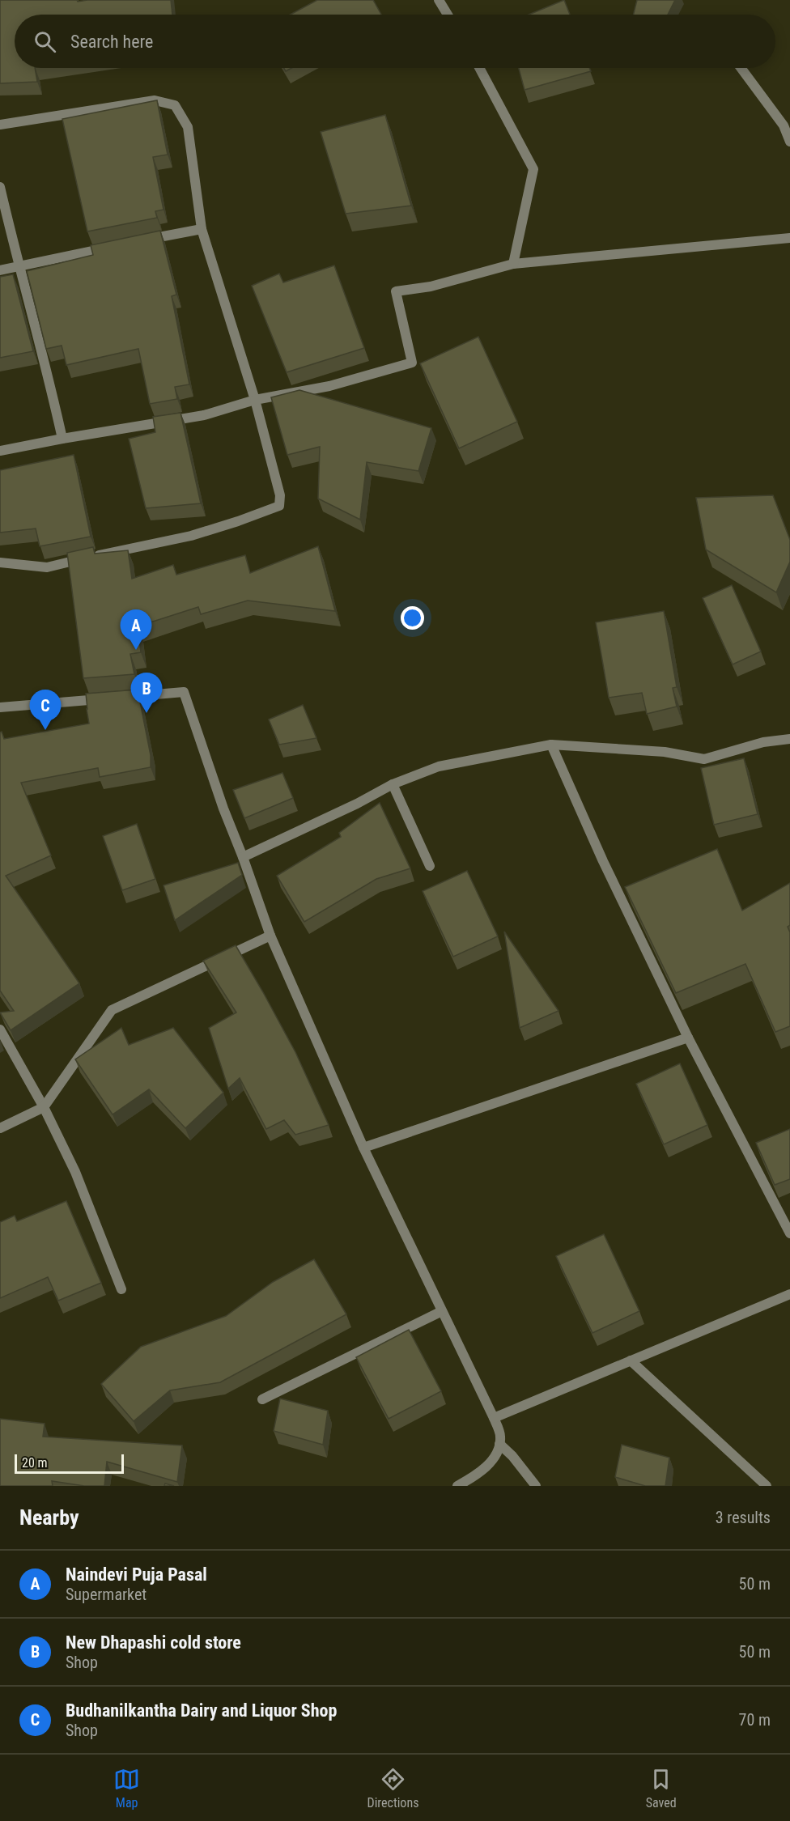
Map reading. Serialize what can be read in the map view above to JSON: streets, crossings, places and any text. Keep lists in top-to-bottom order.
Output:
{
  "scale_bar": "20 m",
  "page": {
    "search": "Search here",
    "pins": ["A", "B", "C"],
    "scale": "20 m",
    "heading": ["Nearby", "3 results"],
    "list": [
      {
        "mark": "A",
        "name": "Naindevi Puja Pasal",
        "note": "Supermarket",
        "value": "50 m"
      },
      {
        "mark": "B",
        "name": "New Dhapashi cold store",
        "note": "Shop",
        "value": "50 m"
      },
      {
        "mark": "C",
        "name": "Budhanilkantha Dairy and Liquor Shop",
        "note": "Shop",
        "value": "70 m"
      }
    ],
    "nav": ["Map", "Directions", "Saved"]
  }
}
